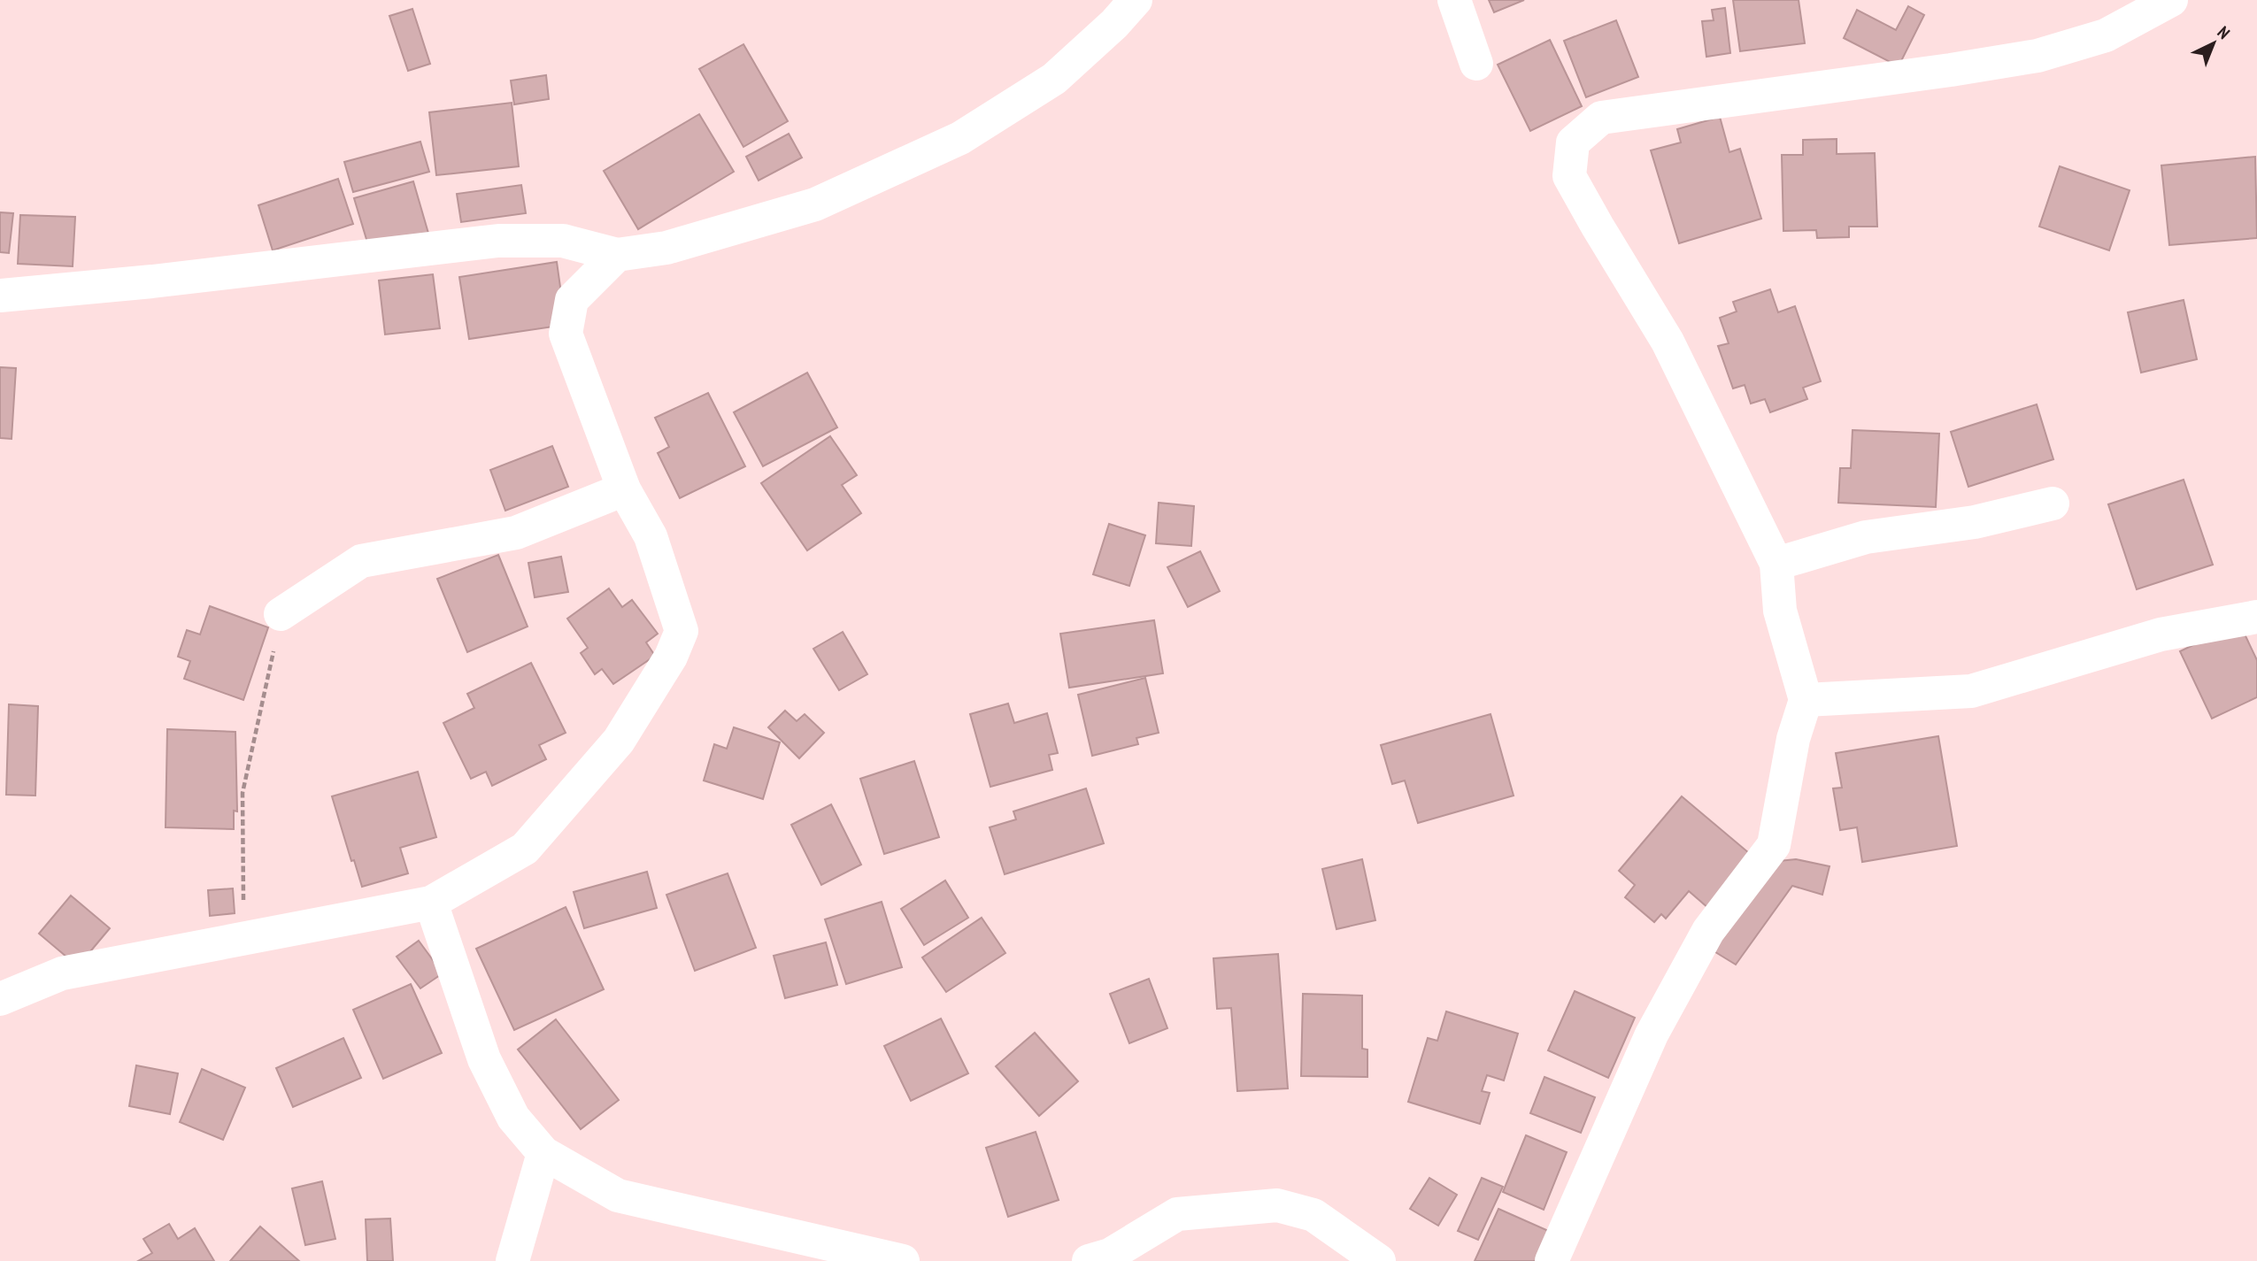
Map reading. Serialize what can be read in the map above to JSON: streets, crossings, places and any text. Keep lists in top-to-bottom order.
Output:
{
  "north": "top right"
}
